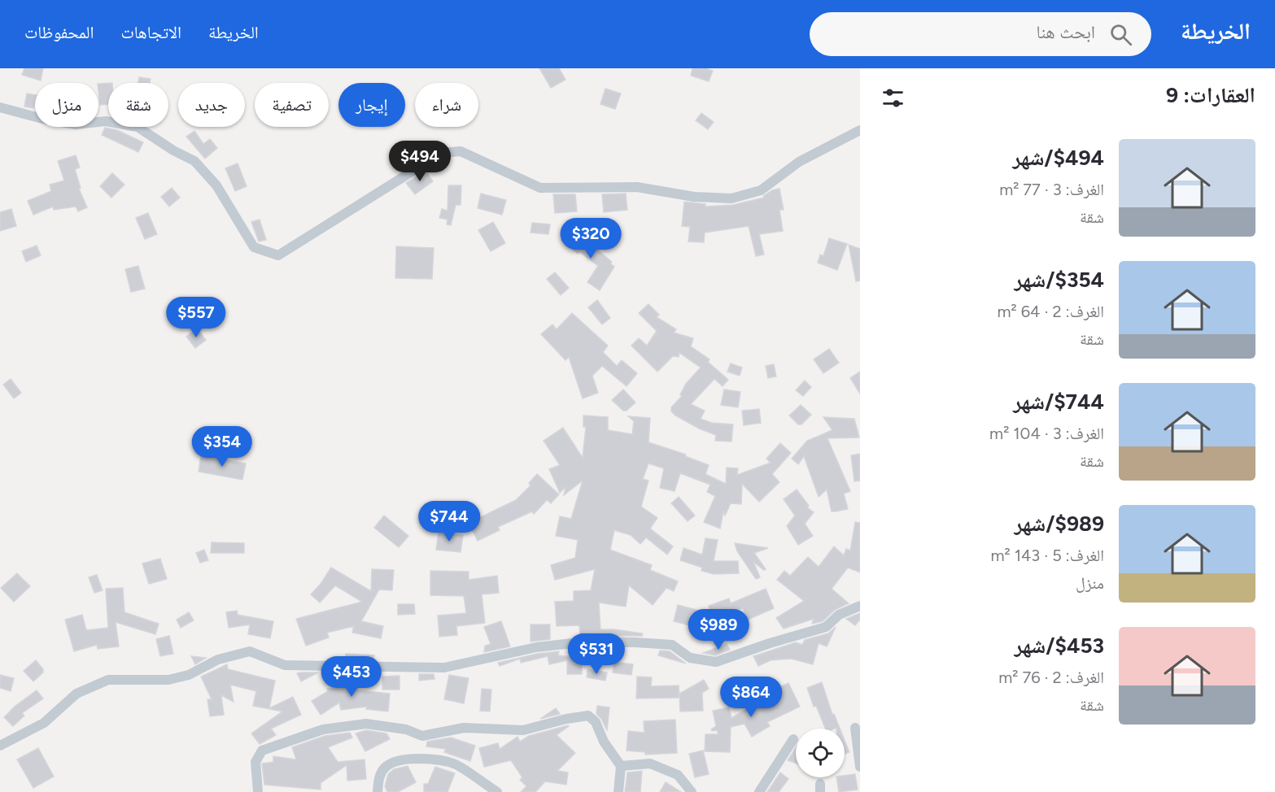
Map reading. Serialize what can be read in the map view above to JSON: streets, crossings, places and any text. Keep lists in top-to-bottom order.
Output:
{
  "page": {
    "header": "الخريطة",
    "search": "ابحث هنا",
    "nav": ["الخريطة", "الاتجاهات", "المحفوظات"],
    "heading": "العقارات: 9",
    "chip": [
      "شراء",
      "إيجار",
      "تصفية",
      "جديد",
      "شقة",
      "منزل"
    ],
    "list": [
      {
        "name": "$494/شهر",
        "note": "الغرف: 3 · 77 m² · شقة"
      },
      {
        "name": "$354/شهر",
        "note": "الغرف: 2 · 64 m² · شقة"
      },
      {
        "name": "$744/شهر",
        "note": "الغرف: 3 · 104 m² · شقة"
      },
      {
        "name": "$989/شهر",
        "note": "الغرف: 5 · 143 m² · منزل"
      },
      {
        "name": "$453/شهر",
        "note": "الغرف: 2 · 76 m² · شقة"
      }
    ],
    "price": [
      "$494",
      "$320",
      "$557",
      "$354",
      "$744",
      "$989",
      "$531",
      "$453",
      "$864"
    ]
  }
}
